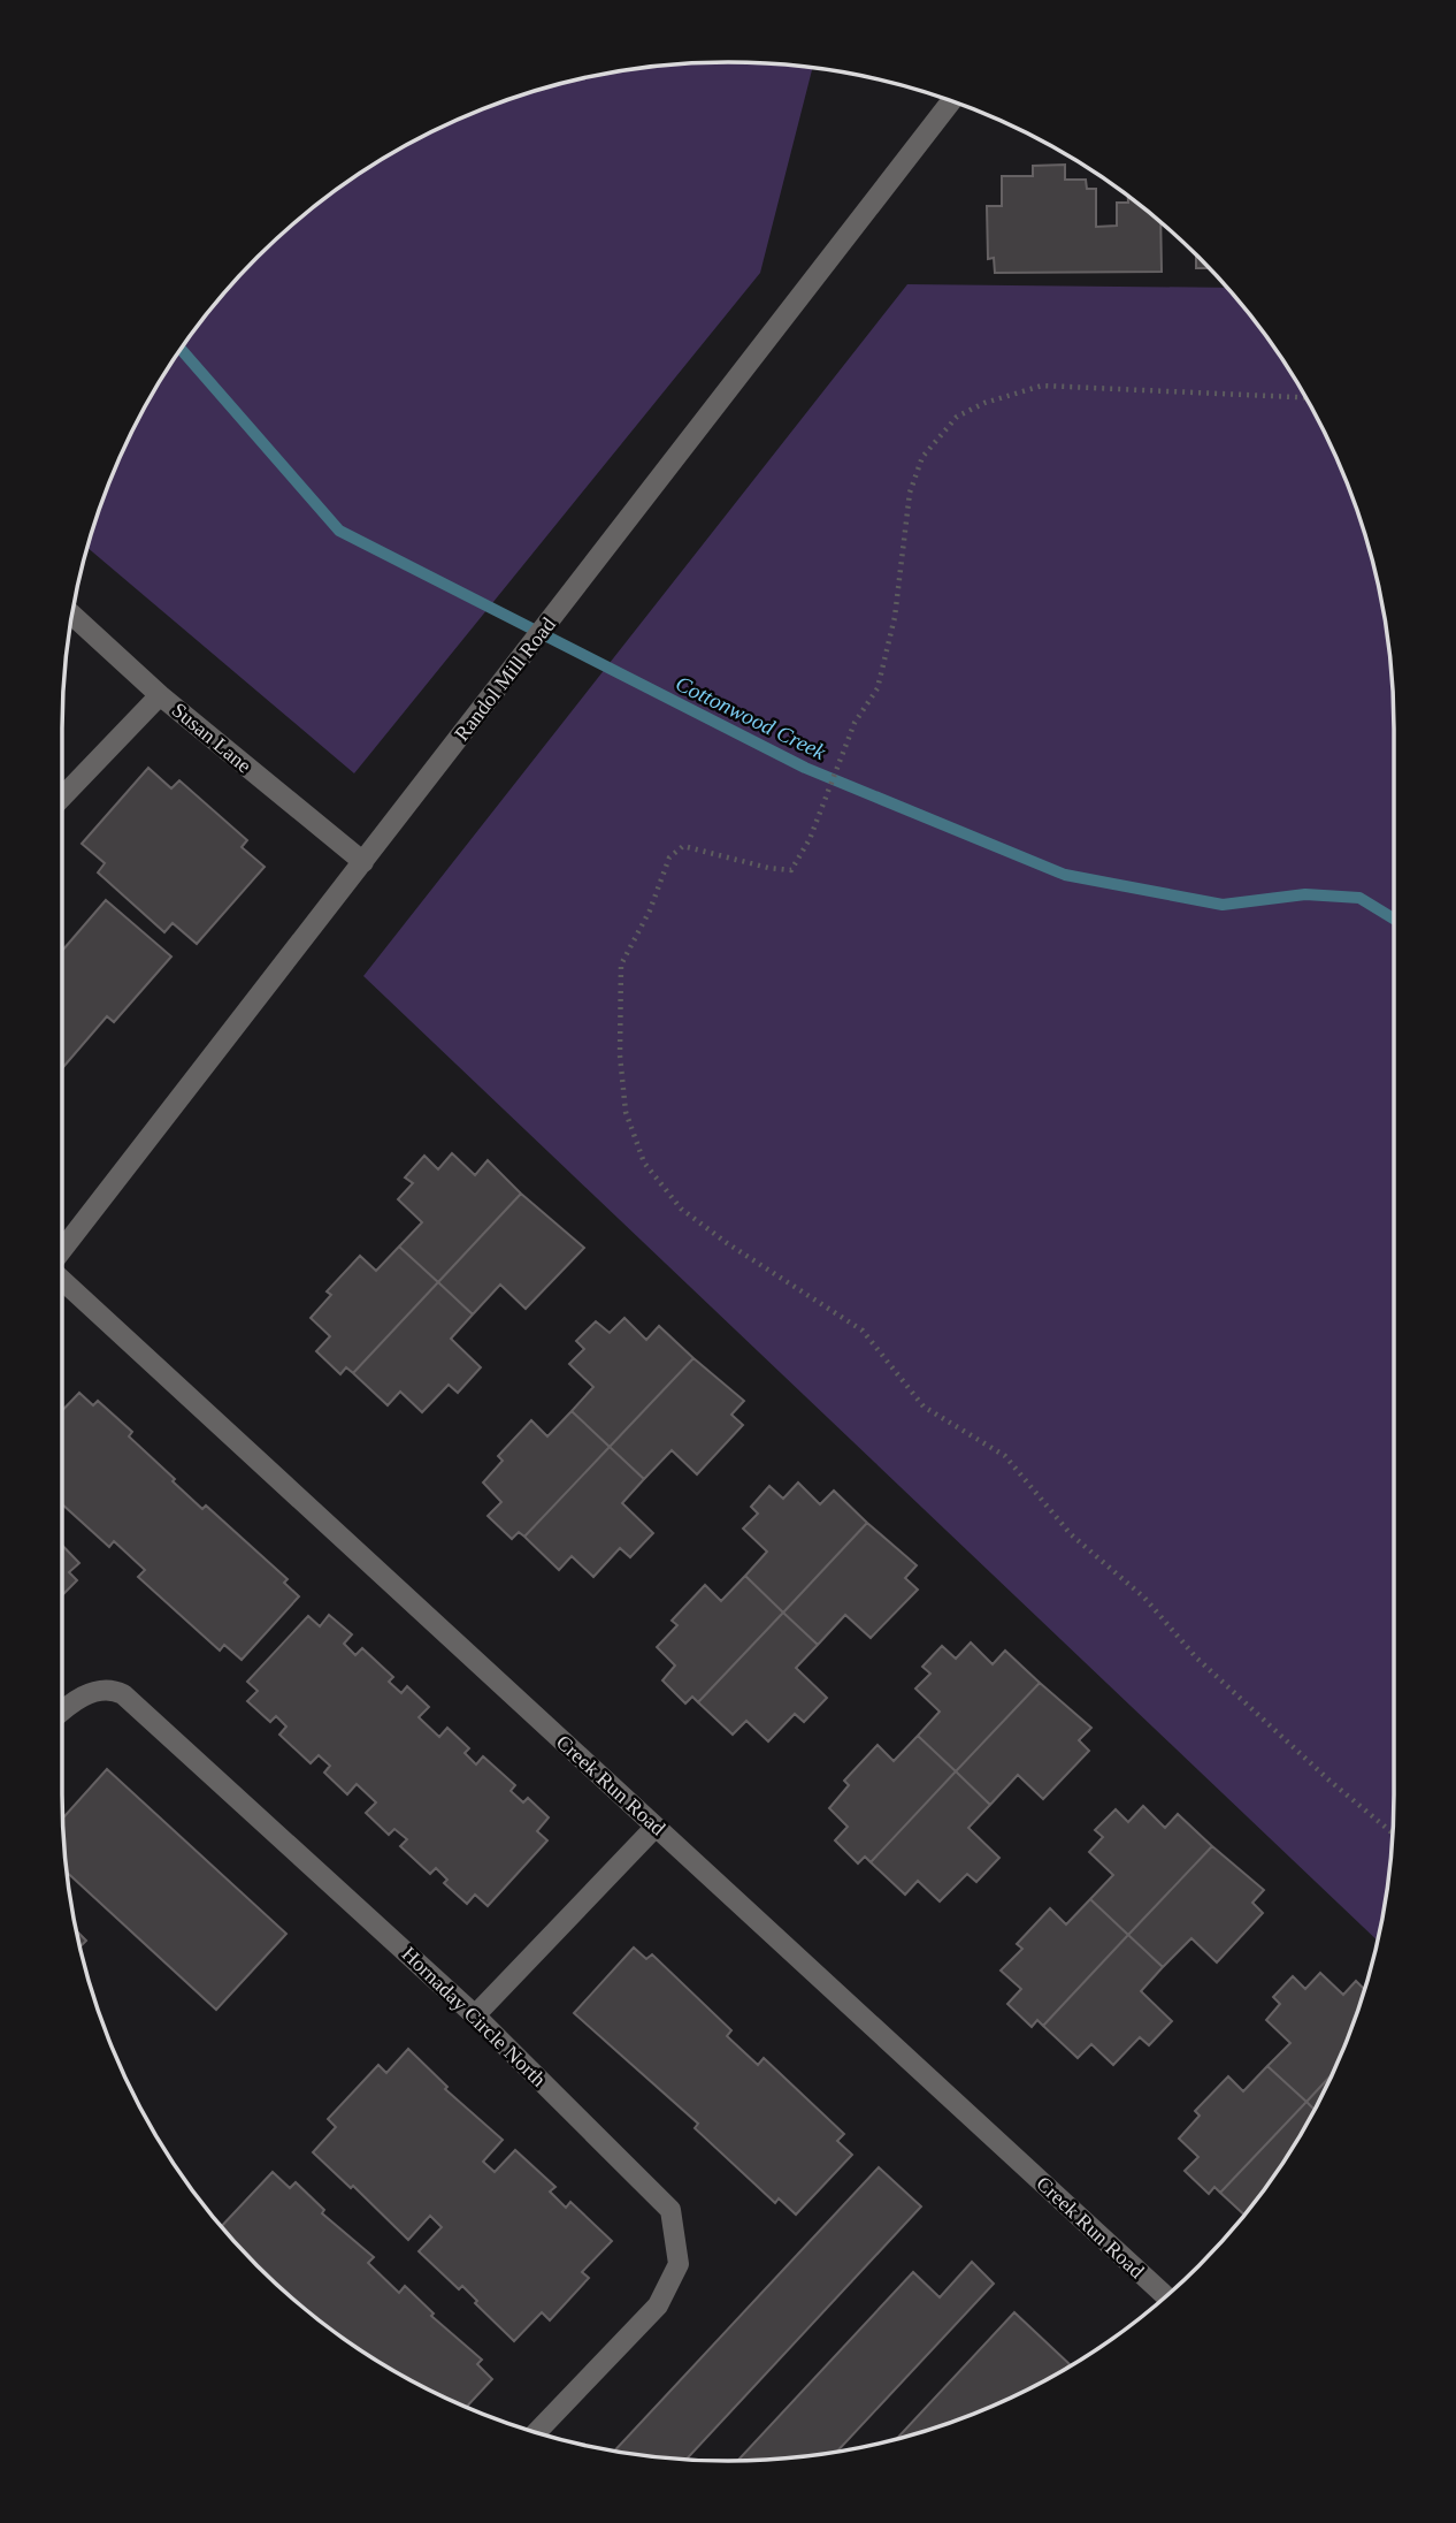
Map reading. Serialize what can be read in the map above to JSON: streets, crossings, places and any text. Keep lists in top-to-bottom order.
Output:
{
  "streets": {
    "street": [
      "Randol Mill Road",
      "Susan Lane",
      "Creek Run Road",
      "Hornaday Circle North"
    ]
  },
  "crossings": [
    ["Randol Mill Road", "Susan Lane"]
  ],
  "water": ["Cottonwood Creek"]
}
